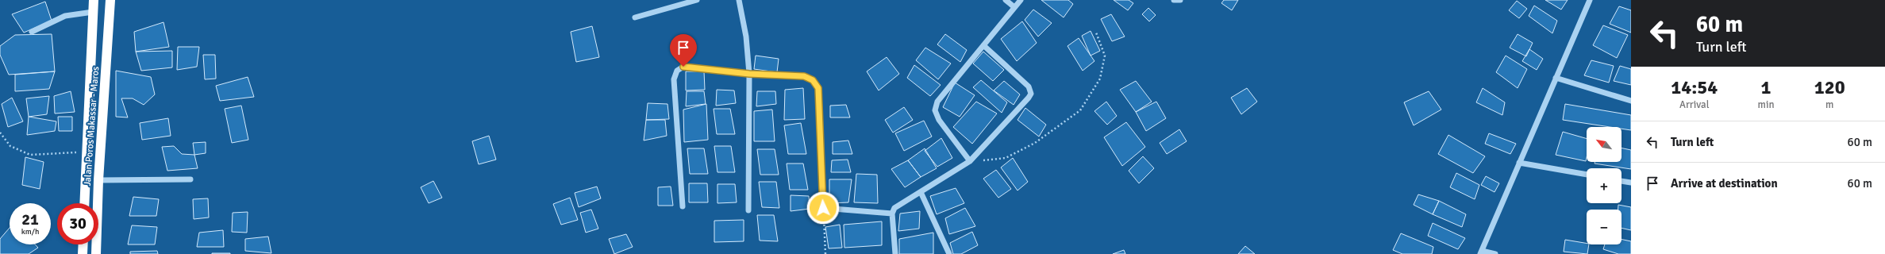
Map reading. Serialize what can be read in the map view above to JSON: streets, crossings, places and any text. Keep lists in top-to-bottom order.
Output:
{
  "streets": {
    "highway": ["Jalan Poros Makassar - Maros"]
  },
  "north": "top left",
  "page": {
    "turn": ["60 m", "Turn left"],
    "eta": [
      "14:54",
      "Arrival",
      "1",
      "min",
      "120",
      "m"
    ],
    "list": [
      {
        "name": "Turn left",
        "value": "60 m"
      },
      {
        "name": "Arrive at destination",
        "value": "60 m"
      }
    ],
    "map_buttons": ["+", "−"],
    "speed": "21 km/h",
    "limit": "30"
  }
}
